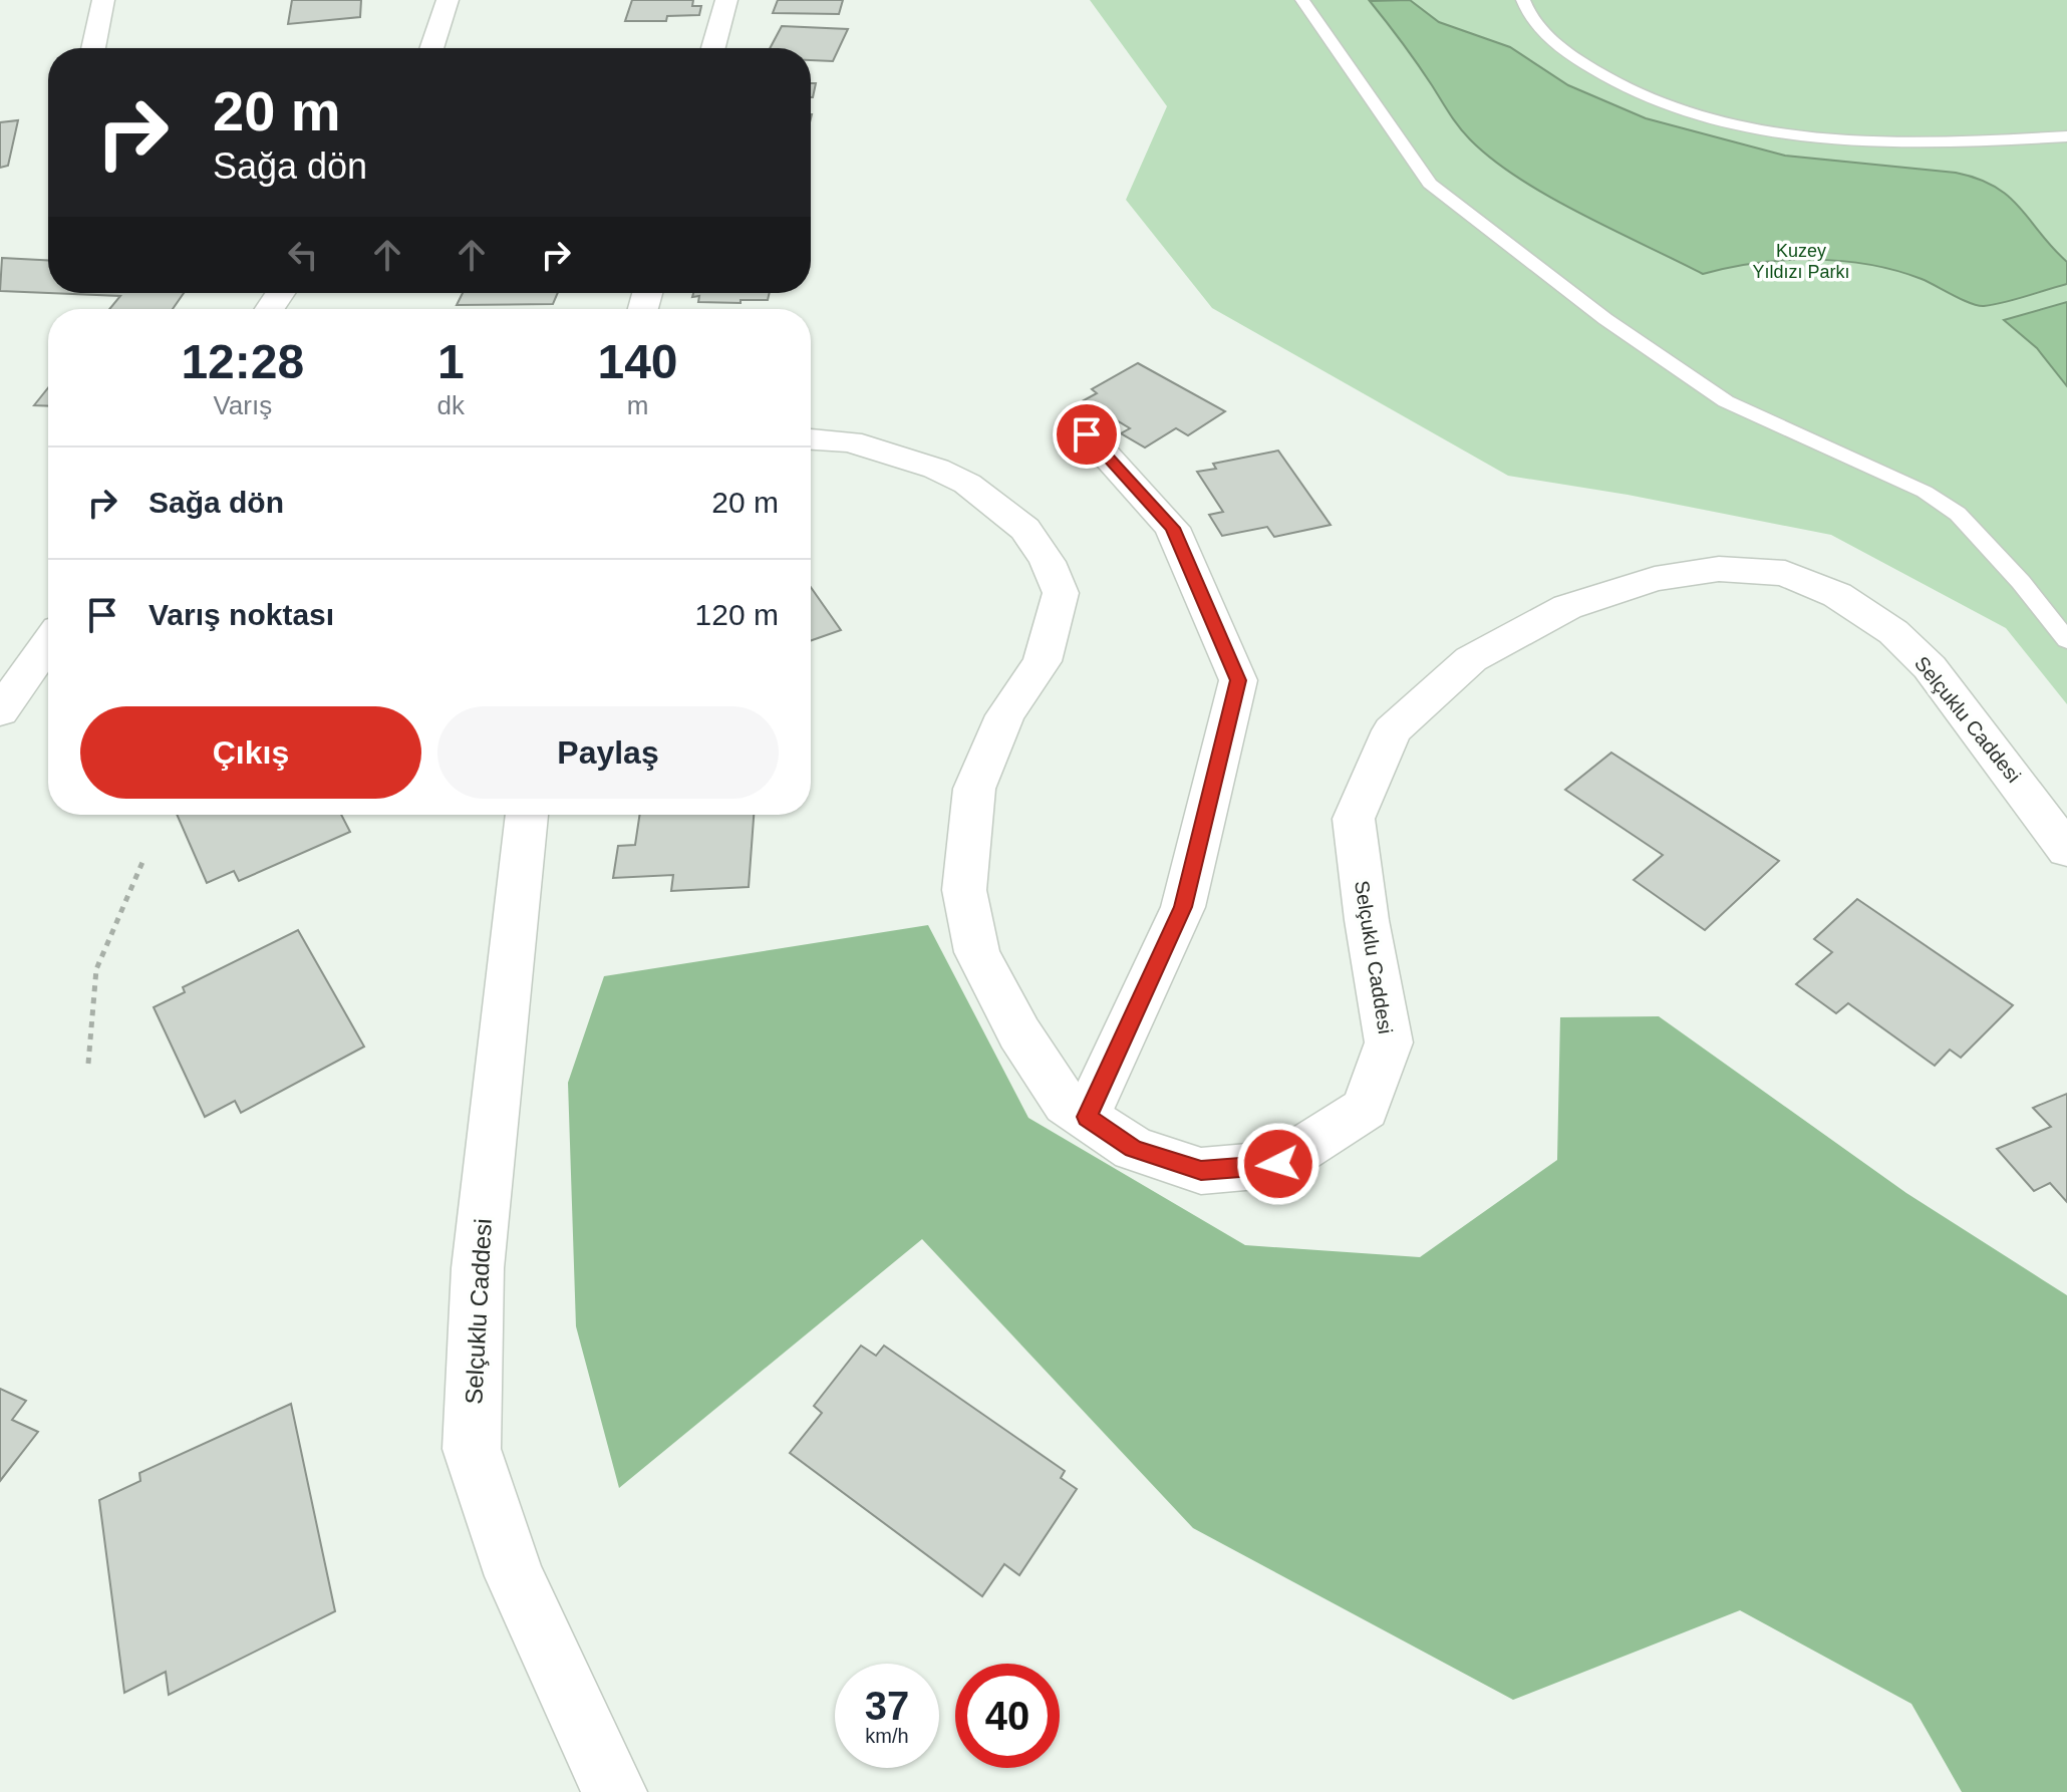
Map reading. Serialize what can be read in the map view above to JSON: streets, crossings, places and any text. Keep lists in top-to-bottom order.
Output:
{
  "streets": {
    "street": ["Selçuklu Caddesi"]
  },
  "parks": ["Kuzey Yıldızı Parkı"],
  "page": {
    "turn": ["20 m", "Sağa dön"],
    "eta": [
      "12:28",
      "Varış",
      "1",
      "dk",
      "140",
      "m"
    ],
    "list": [
      {
        "name": "Sağa dön",
        "value": "20 m"
      },
      {
        "name": "Varış noktası",
        "value": "120 m"
      }
    ],
    "buttons": ["Çıkış", "Paylaş"],
    "speed": "37 km/h",
    "limit": "40"
  }
}
